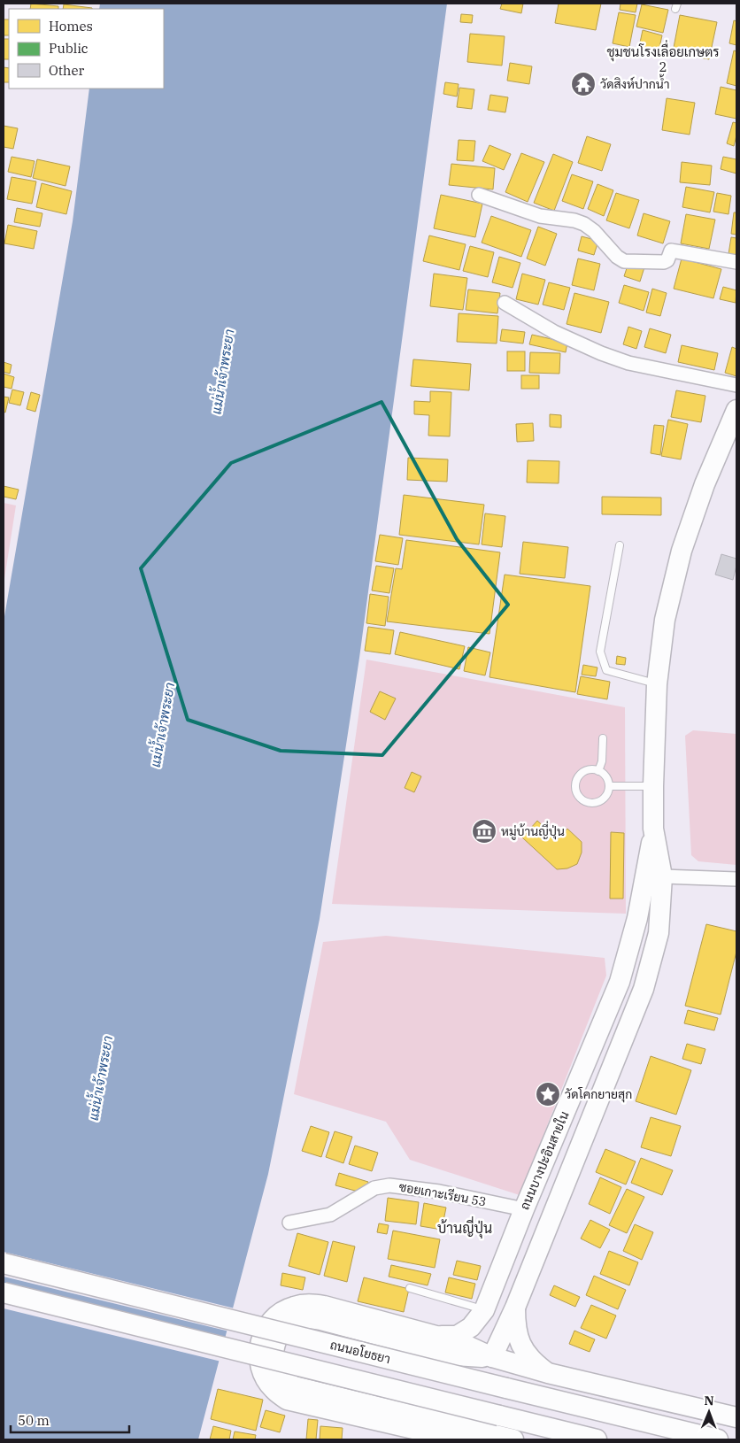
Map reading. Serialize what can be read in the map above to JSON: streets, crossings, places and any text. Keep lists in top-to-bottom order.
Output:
{
  "streets": {
    "main road": ["ถนนบางปะอินสายใน", "ถนนอโยธยา"],
    "street": ["ซอยเกาะเรียน 53"]
  },
  "crossings": [
    ["ถนนบางปะอินสายใน", "ซอยเกาะเรียน 53"]
  ],
  "districts": ["ชุมชนโรงเลื่อยเกษตร 2", "บ้านญี่ปุ่น"],
  "water": ["แม่น้ำเจ้าพระยา"],
  "places": {
    "temple": ["วัดสิงห์ปากน้ำ"],
    "museum": ["หมู่บ้านญี่ปุ่น"],
    "place": ["วัดโคกยายสุก"]
  },
  "legend": ["Homes", "Public", "Other"],
  "scale_bar": "50 m",
  "north": "top"
}
